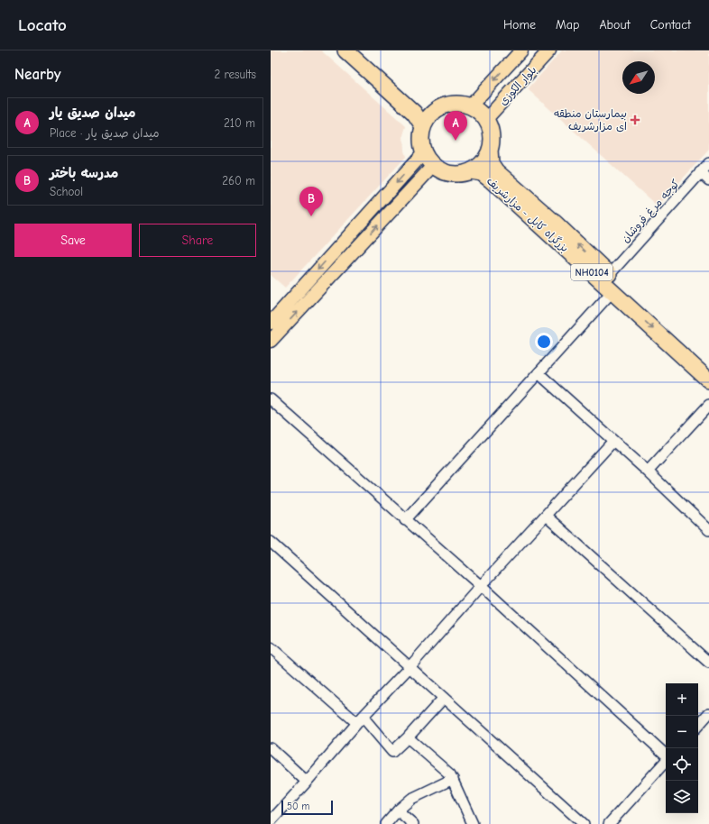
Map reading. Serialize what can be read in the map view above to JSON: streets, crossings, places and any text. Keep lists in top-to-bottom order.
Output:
{
  "streets": {
    "highway": ["بزرگراه کابل - مزارشریف", "NH0104"],
    "main road": ["بلوار الکوزی"],
    "street": ["كوجه مرغ فروشان"]
  },
  "crossings": [
    ["بلوار الکوزی", "بزرگراه کابل - مزارشریف"],
    ["بلوار الکوزی", "NH0104"],
    ["كوجه مرغ فروشان", "بزرگراه کابل - مزارشریف"],
    ["بزرگراه کابل - مزارشریف", "NH0104"]
  ],
  "places": {
    "health": ["بیمارستان منطقه ای مزارشریف"]
  },
  "scale_bar": "50 m",
  "north": "bottom left",
  "page": {
    "header": "Locato",
    "nav": [
      "Home",
      "Map",
      "About",
      "Contact"
    ],
    "heading": ["Nearby", "2 results"],
    "list": [
      {
        "mark": "A",
        "name": "میدان صدیق یار",
        "note": "Place · میدان صدیق یار",
        "value": "210 m"
      },
      {
        "mark": "B",
        "name": "مدرسه باختر",
        "note": "School",
        "value": "260 m"
      }
    ],
    "pins": ["A", "B"],
    "buttons": ["Save", "Share"],
    "map_buttons": ["+", "−"],
    "scale": "50 m"
  }
}
